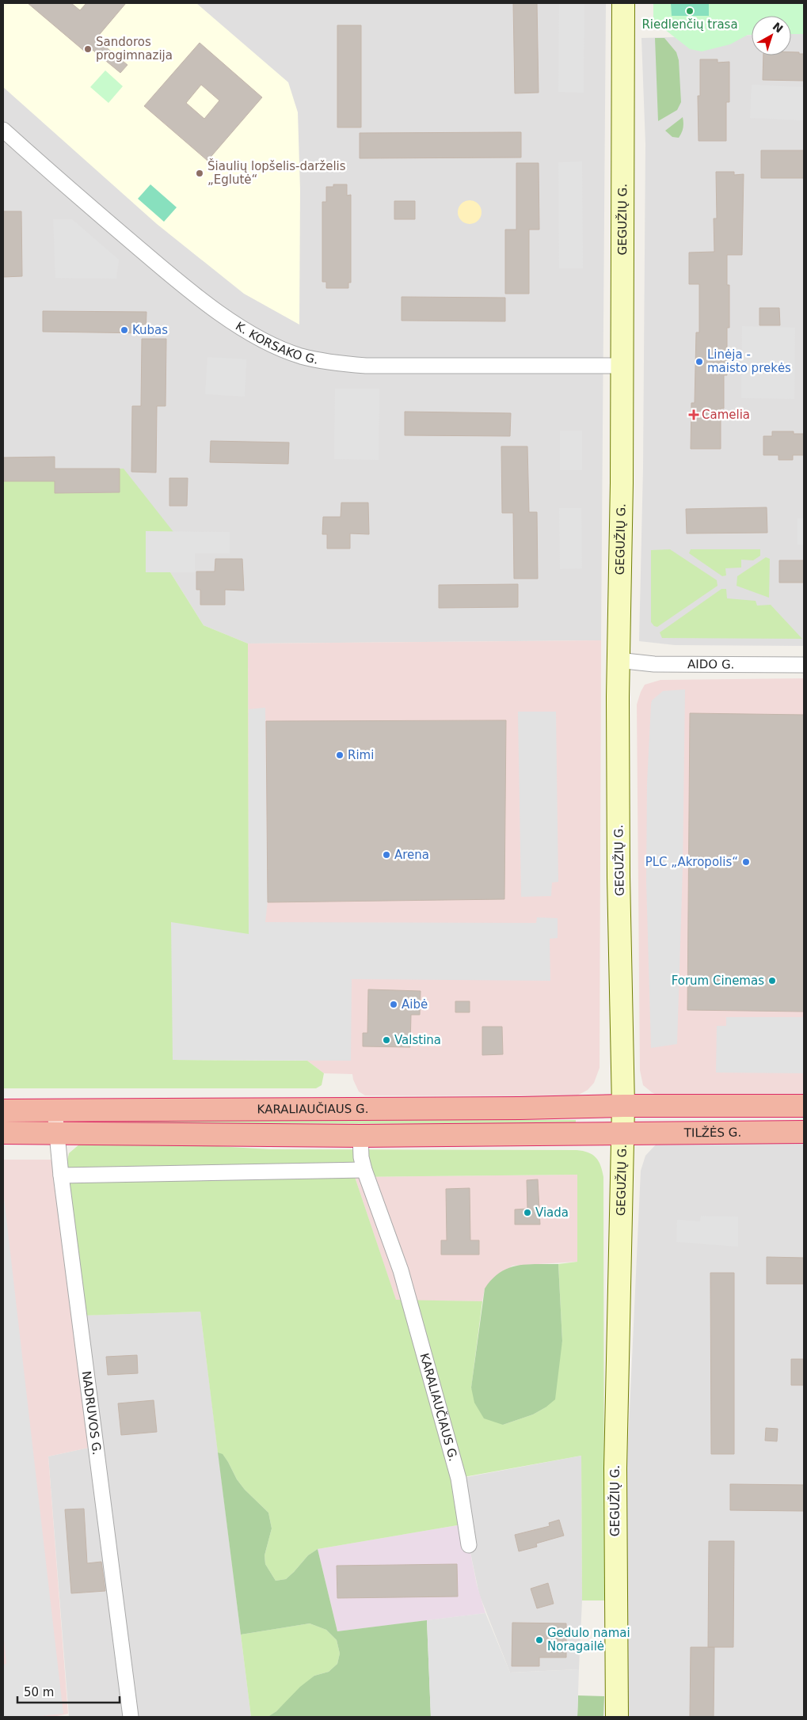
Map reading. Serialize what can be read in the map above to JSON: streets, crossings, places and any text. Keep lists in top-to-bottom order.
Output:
{
  "streets": {
    "highway": ["KARALIAUČIAUS G.", "TILŽĖS G."],
    "main road": ["GEGUŽIŲ G."],
    "street": ["K. KORSAKO G.", "AIDO G.", "NADRUVOS G."]
  },
  "crossings": [
    ["GEGUŽIŲ G.", "K. KORSAKO G."],
    ["GEGUŽIŲ G.", "AIDO G."],
    ["GEGUŽIŲ G.", "KARALIAUČIAUS G."],
    ["GEGUŽIŲ G.", "TILŽĖS G."],
    ["KARALIAUČIAUS G.", "NADRUVOS G."]
  ],
  "places": {
    "other": [
      "Riedlenčių trasa",
      "Sandoros progimnazija",
      "Šiaulių lopšelis-darželis „Eglutė“",
      "Kubas",
      "Linėja - maisto prekės",
      "Rimi",
      "Arena",
      "PLC „Akropolis“",
      "Forum Cinemas",
      "Aibė",
      "Valstina",
      "Viada",
      "Gedulo namai Noragailė"
    ],
    "health": ["Camelia"]
  },
  "scale_bar": "50 m",
  "north": "top right"
}
